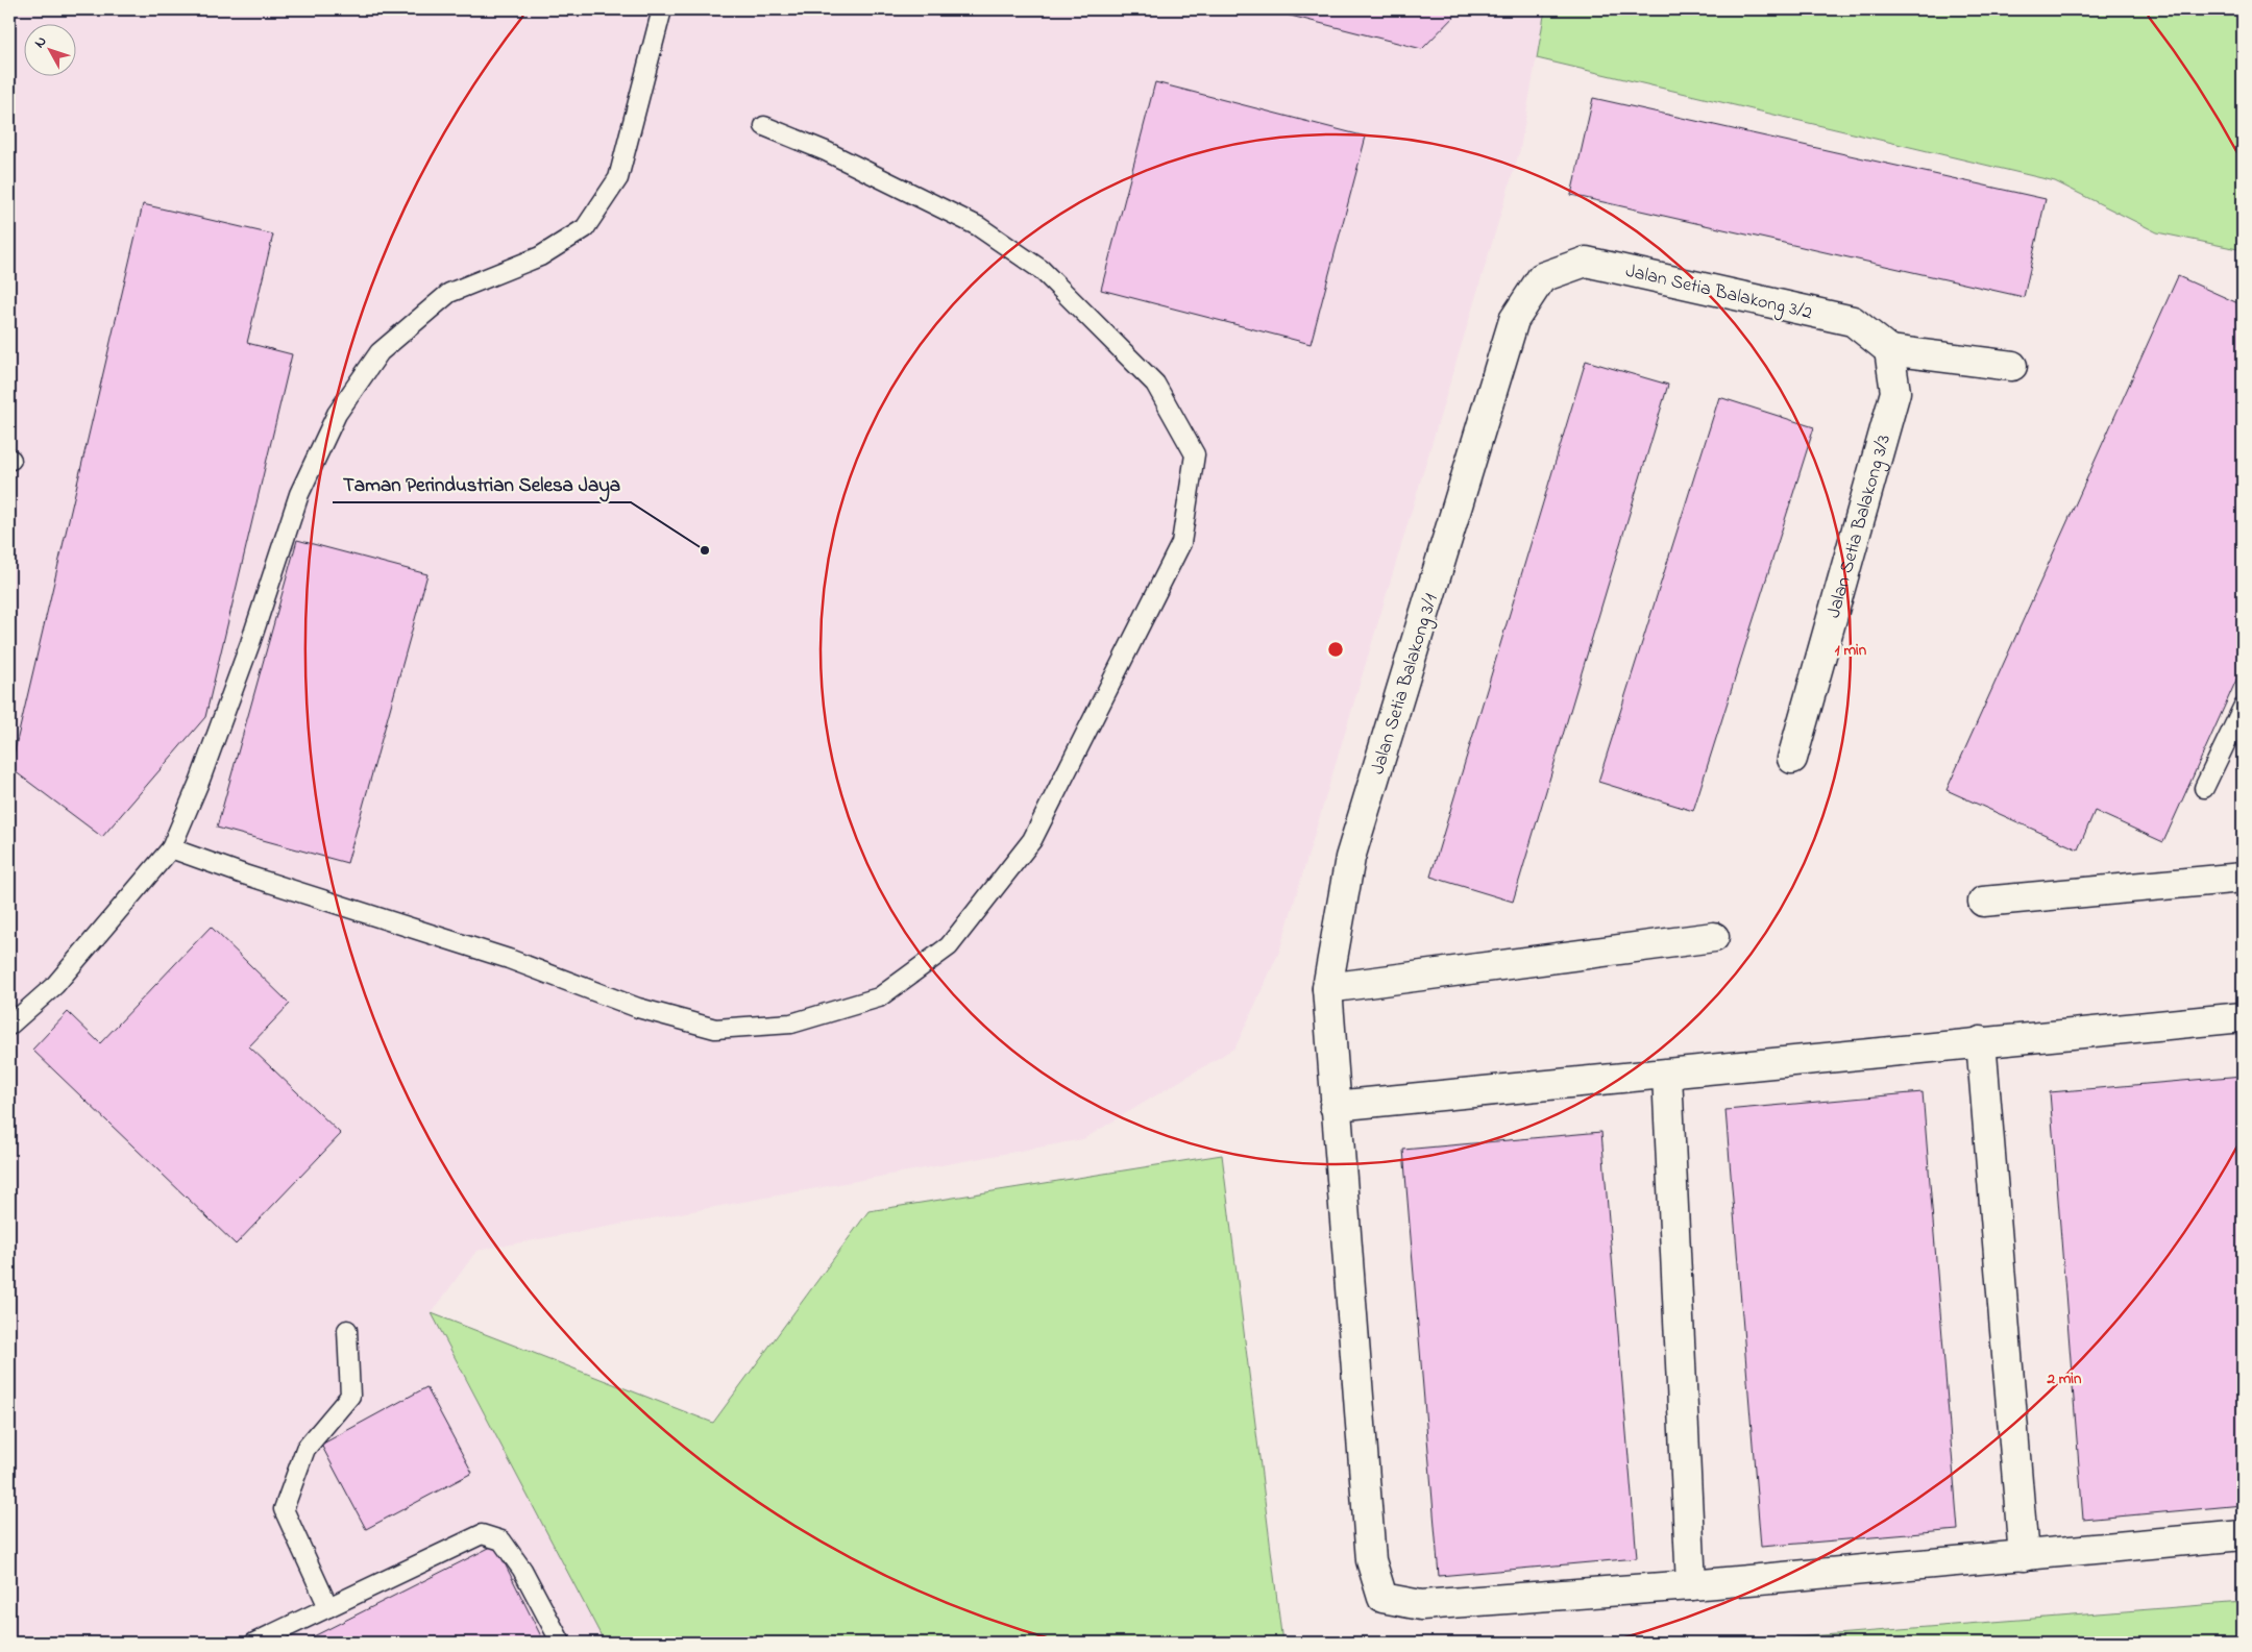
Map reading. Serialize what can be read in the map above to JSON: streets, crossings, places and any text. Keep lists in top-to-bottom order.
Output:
{
  "streets": {
    "street": ["Jalan Setia Balakong 3/2", "Jalan Setia Balakong 3/3", "Jalan Setia Balakong 3/1"]
  },
  "crossings": [
    ["Jalan Setia Balakong 3/2", "Jalan Setia Balakong 3/3"],
    ["Jalan Setia Balakong 3/2", "Jalan Setia Balakong 3/1"]
  ],
  "places": ["Taman Perindustrian Selesa Jaya"],
  "north": "top left",
  "rings": ["1 min", "2 min"]
}
